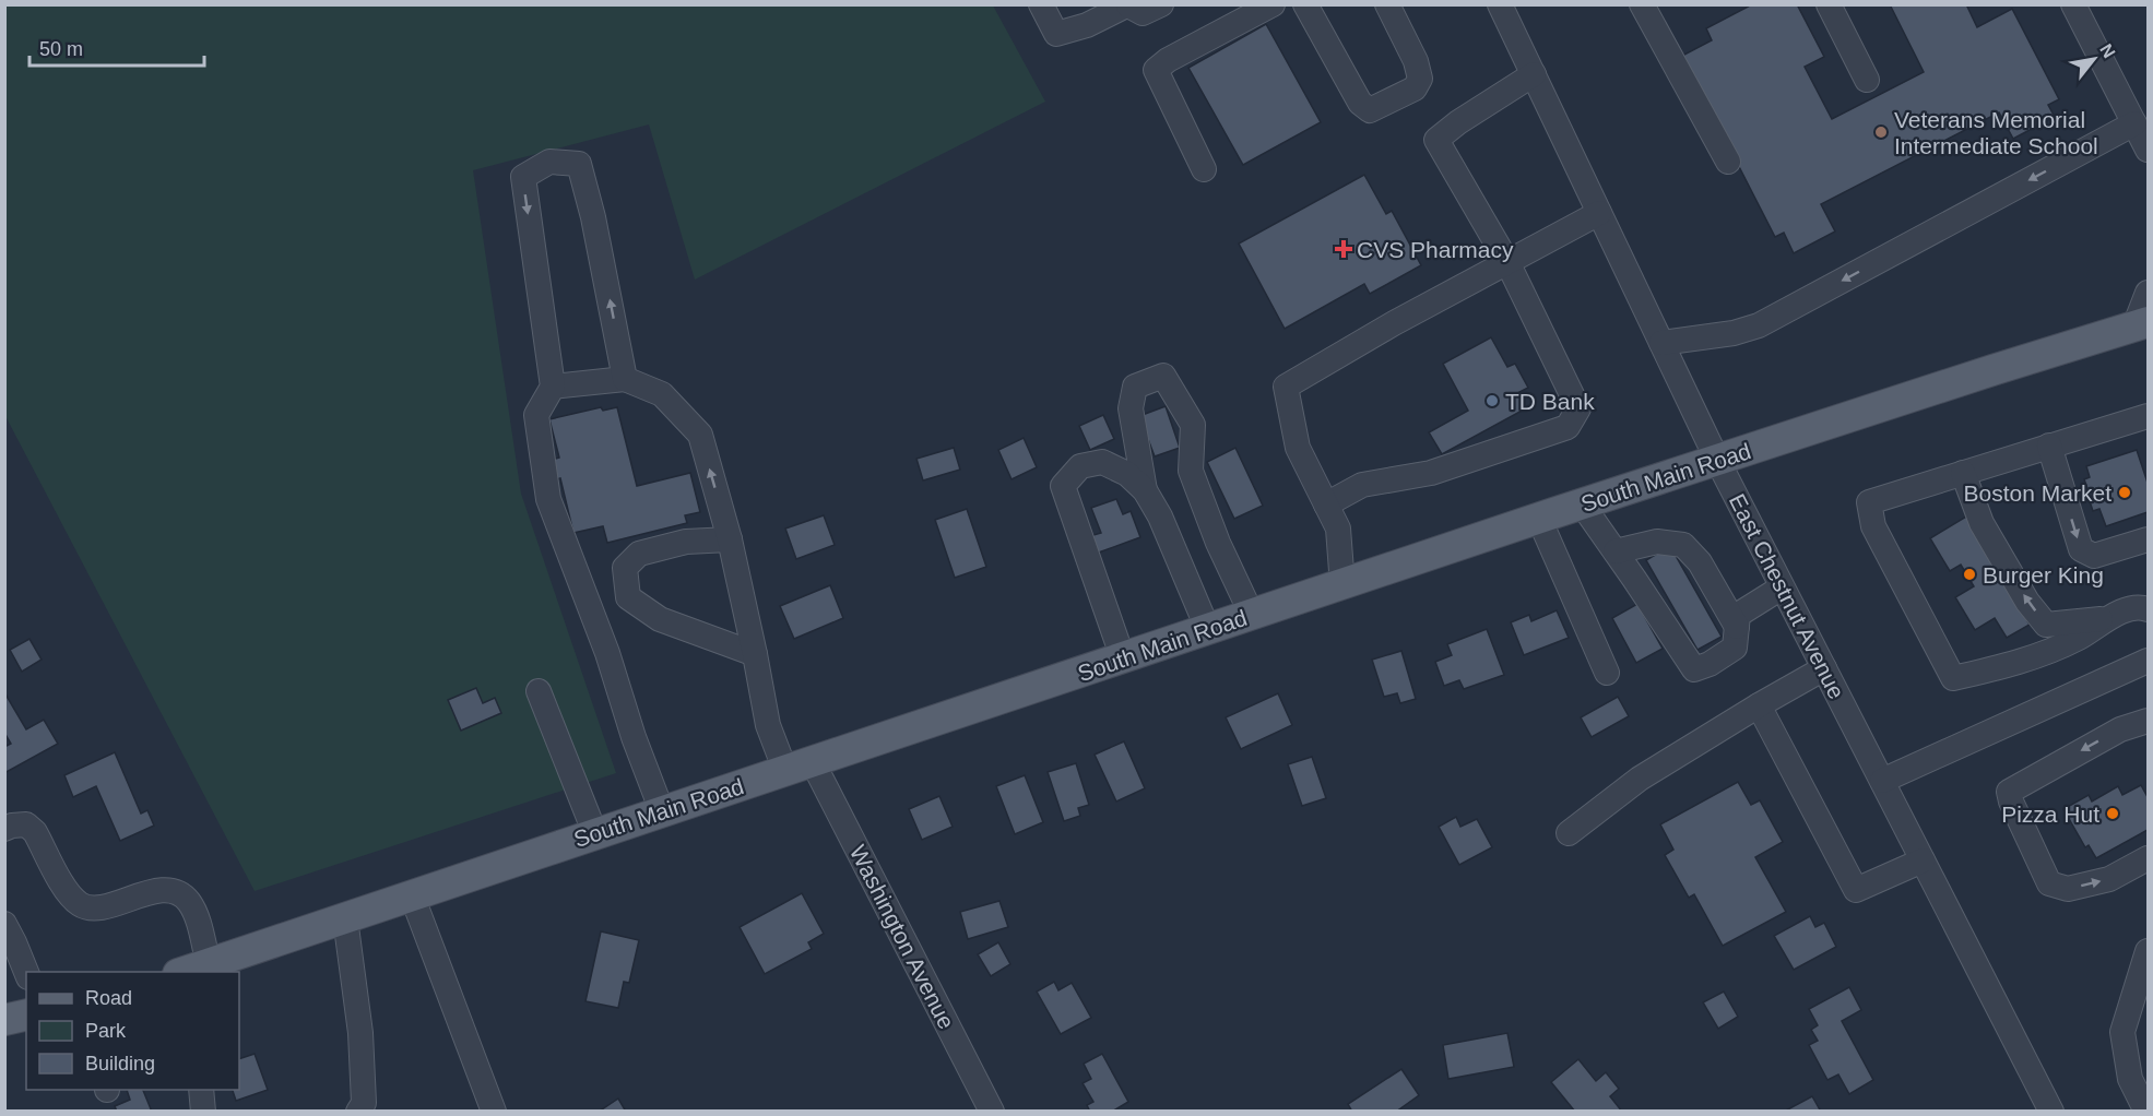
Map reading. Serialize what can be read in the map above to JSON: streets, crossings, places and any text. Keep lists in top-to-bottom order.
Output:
{
  "streets": {
    "main road": ["South Main Road"],
    "street": ["East Chestnut Avenue", "Washington Avenue"]
  },
  "crossings": [
    ["South Main Road", "East Chestnut Avenue"],
    ["South Main Road", "Washington Avenue"]
  ],
  "places": {
    "other": [
      "Veterans Memorial Intermediate School",
      "TD Bank",
      "Boston Market",
      "Burger King",
      "Pizza Hut"
    ],
    "health": ["CVS Pharmacy"]
  },
  "legend": ["Road", "Park", "Building"],
  "scale_bar": "50 m",
  "north": "top right"
}
